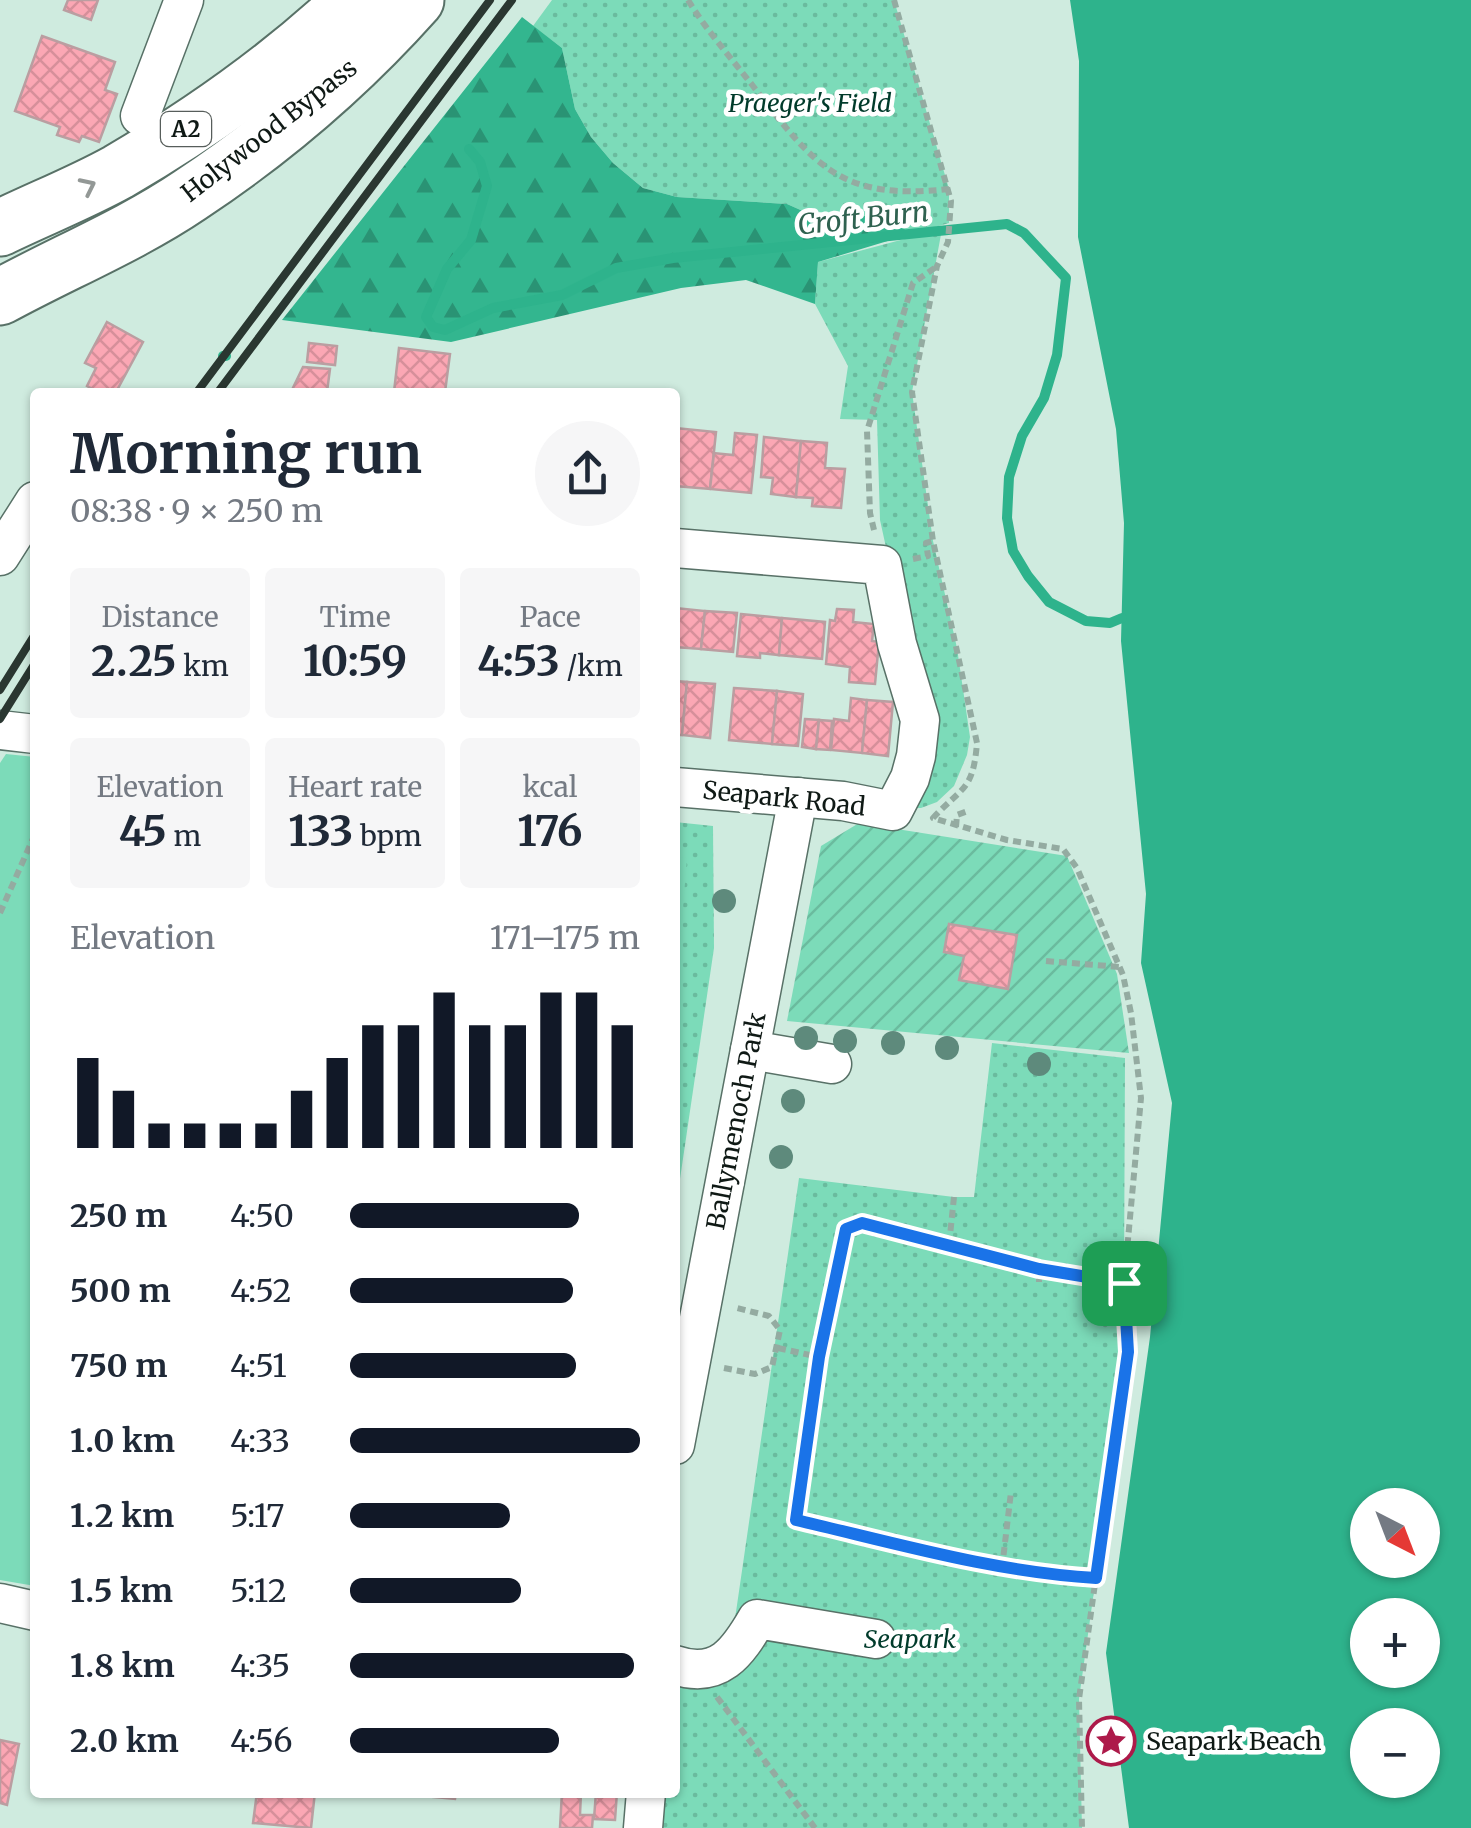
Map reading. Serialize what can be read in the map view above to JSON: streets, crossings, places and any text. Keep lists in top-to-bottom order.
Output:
{
  "streets": {
    "highway": ["A2", "Holywood Bypass"],
    "street": ["Seapark Road", "Ballymenoch Park"]
  },
  "crossings": [
    ["Seapark Road", "Ballymenoch Park"]
  ],
  "water": ["Croft Burn"],
  "parks": ["Praeger's Field", "Seapark"],
  "places": {
    "place": ["Seapark Beach"]
  },
  "north": "bottom right",
  "page": {
    "heading": ["Morning run", "08:38 · 9 × 250 m"],
    "stats": [
      ["Distance", "2.25 km"],
      ["Time", "10:59"],
      ["Pace", "4:53 /km"],
      ["Elevation", "45 m"],
      ["Heart rate", "133 bpm"],
      ["kcal", "176"]
    ],
    "chart": ["Elevation", "171–175 m"],
    "list": [
      {
        "name": "250 m",
        "note": "4:50"
      },
      {
        "name": "500 m",
        "note": "4:52"
      },
      {
        "name": "750 m",
        "note": "4:51"
      },
      {
        "name": "1.0 km",
        "note": "4:33"
      },
      {
        "name": "1.2 km",
        "note": "5:17"
      },
      {
        "name": "1.5 km",
        "note": "5:12"
      },
      {
        "name": "1.8 km",
        "note": "4:35"
      },
      {
        "name": "2.0 km",
        "note": "4:56"
      }
    ],
    "map_buttons": ["+", "−"]
  }
}
